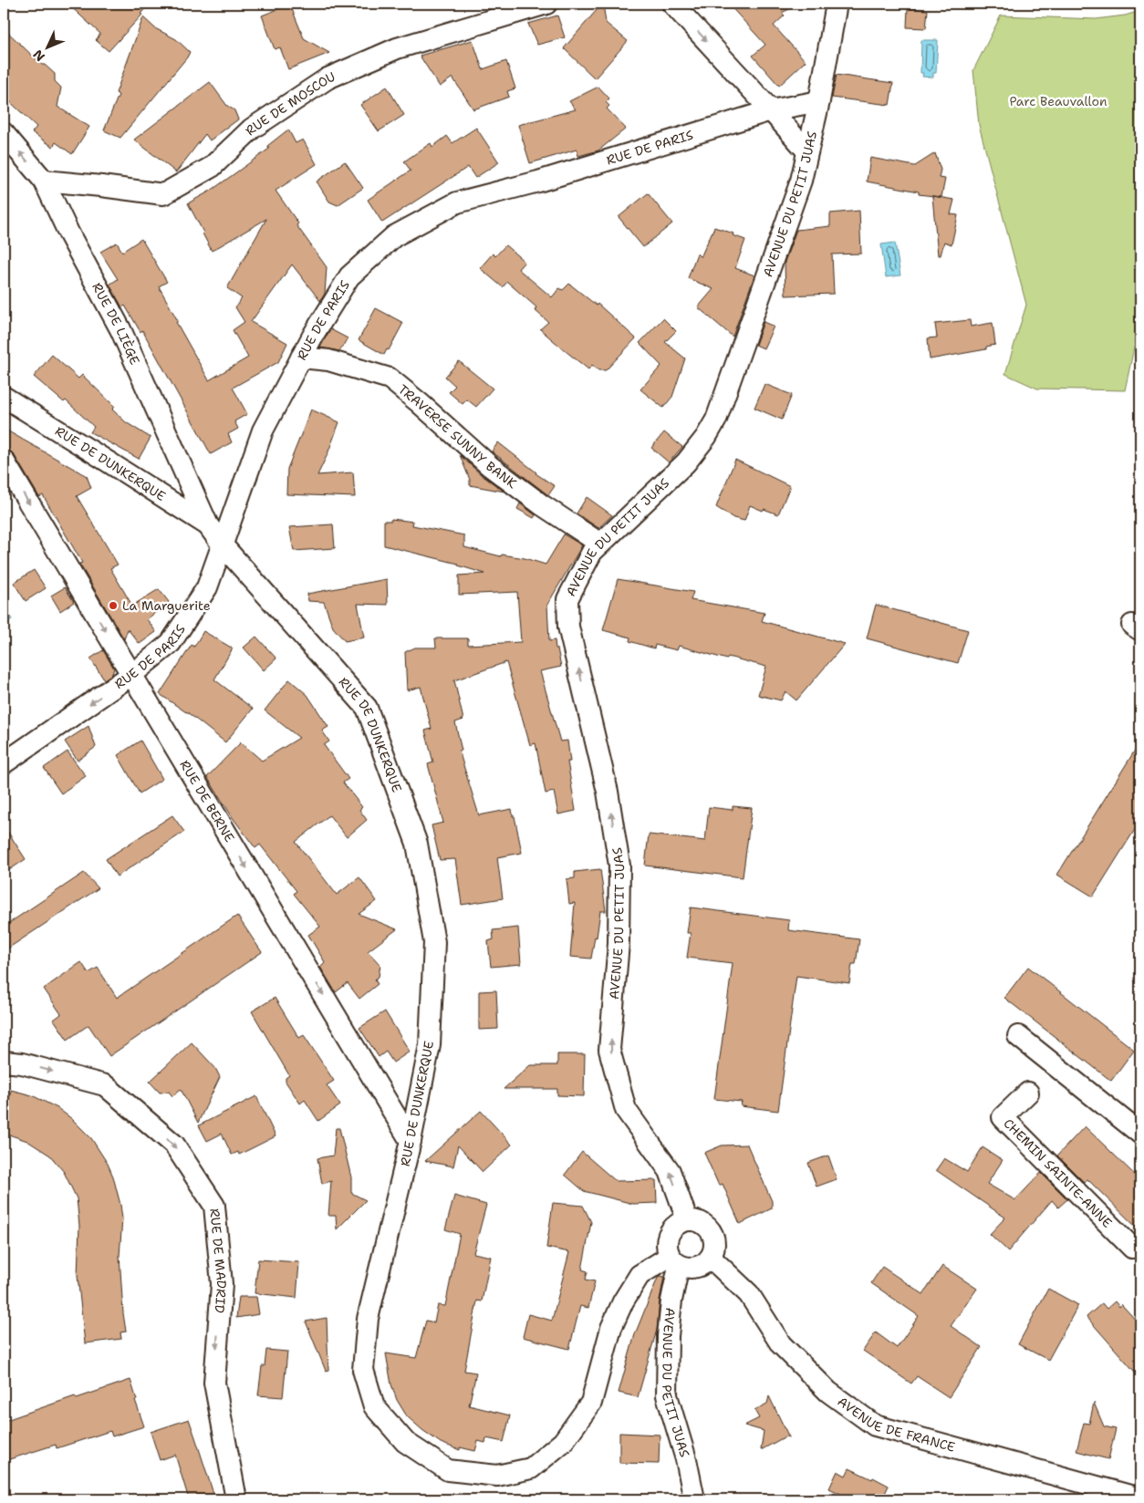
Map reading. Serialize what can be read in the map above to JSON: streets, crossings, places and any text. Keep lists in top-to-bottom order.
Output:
{
  "streets": {
    "street": [
      "RUE DE MOSCOU",
      "RUE DE PARIS",
      "AVENUE DU PETIT JUAS",
      "RUE DE LIÈGE",
      "TRAVERSE SUNNY BANK",
      "RUE DE DUNKERQUE",
      "RUE DE BERNE",
      "CHEMIN SAINTE-ANNE",
      "RUE DE MADRID",
      "AVENUE DE FRANCE"
    ]
  },
  "crossings": [
    ["RUE DE MOSCOU", "RUE DE LIÈGE"],
    ["RUE DE PARIS", "AVENUE DU PETIT JUAS"],
    ["RUE DE PARIS", "TRAVERSE SUNNY BANK"],
    ["RUE DE PARIS", "RUE DE DUNKERQUE"],
    ["RUE DE PARIS", "RUE DE BERNE"],
    ["AVENUE DU PETIT JUAS", "TRAVERSE SUNNY BANK"],
    ["AVENUE DU PETIT JUAS", "RUE DE DUNKERQUE"],
    ["AVENUE DU PETIT JUAS", "AVENUE DE FRANCE"],
    ["RUE DE LIÈGE", "RUE DE DUNKERQUE"],
    ["RUE DE DUNKERQUE", "RUE DE BERNE"],
    ["RUE DE DUNKERQUE", "AVENUE DE FRANCE"]
  ],
  "one_way": ["AVENUE DU PETIT JUAS", "RUE DE BERNE", "RUE DE MADRID"],
  "parks": ["Parc Beauvallon"],
  "places": ["La Marguerite"],
  "north": "bottom left"
}
